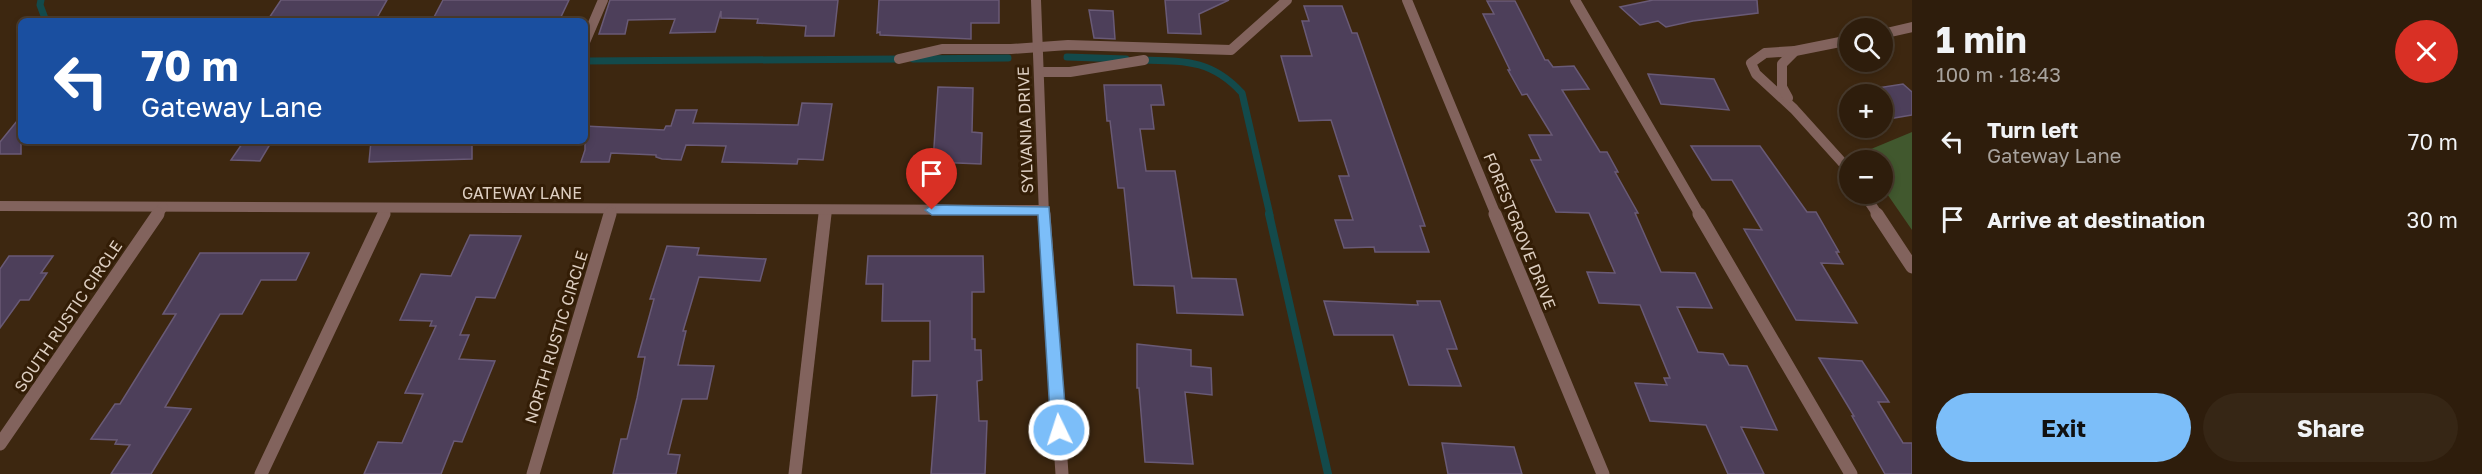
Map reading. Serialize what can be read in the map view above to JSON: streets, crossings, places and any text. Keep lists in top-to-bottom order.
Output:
{
  "streets": {
    "street": [
      "SYLVANIA DRIVE",
      "GATEWAY LANE",
      "FORESTGROVE DRIVE",
      "SOUTH RUSTIC CIRCLE",
      "NORTH RUSTIC CIRCLE"
    ]
  },
  "crossings": [
    ["SYLVANIA DRIVE", "GATEWAY LANE"],
    ["GATEWAY LANE", "SOUTH RUSTIC CIRCLE"],
    ["GATEWAY LANE", "NORTH RUSTIC CIRCLE"]
  ],
  "page": {
    "heading": ["1 min", "100 m · 18:43"],
    "map_buttons": ["+", "−"],
    "turn": ["70 m", "Gateway Lane"],
    "list": [
      {
        "name": "Turn left",
        "note": "Gateway Lane",
        "value": "70 m"
      },
      {
        "name": "Arrive at destination",
        "value": "30 m"
      }
    ],
    "buttons": ["Exit", "Share"]
  }
}
